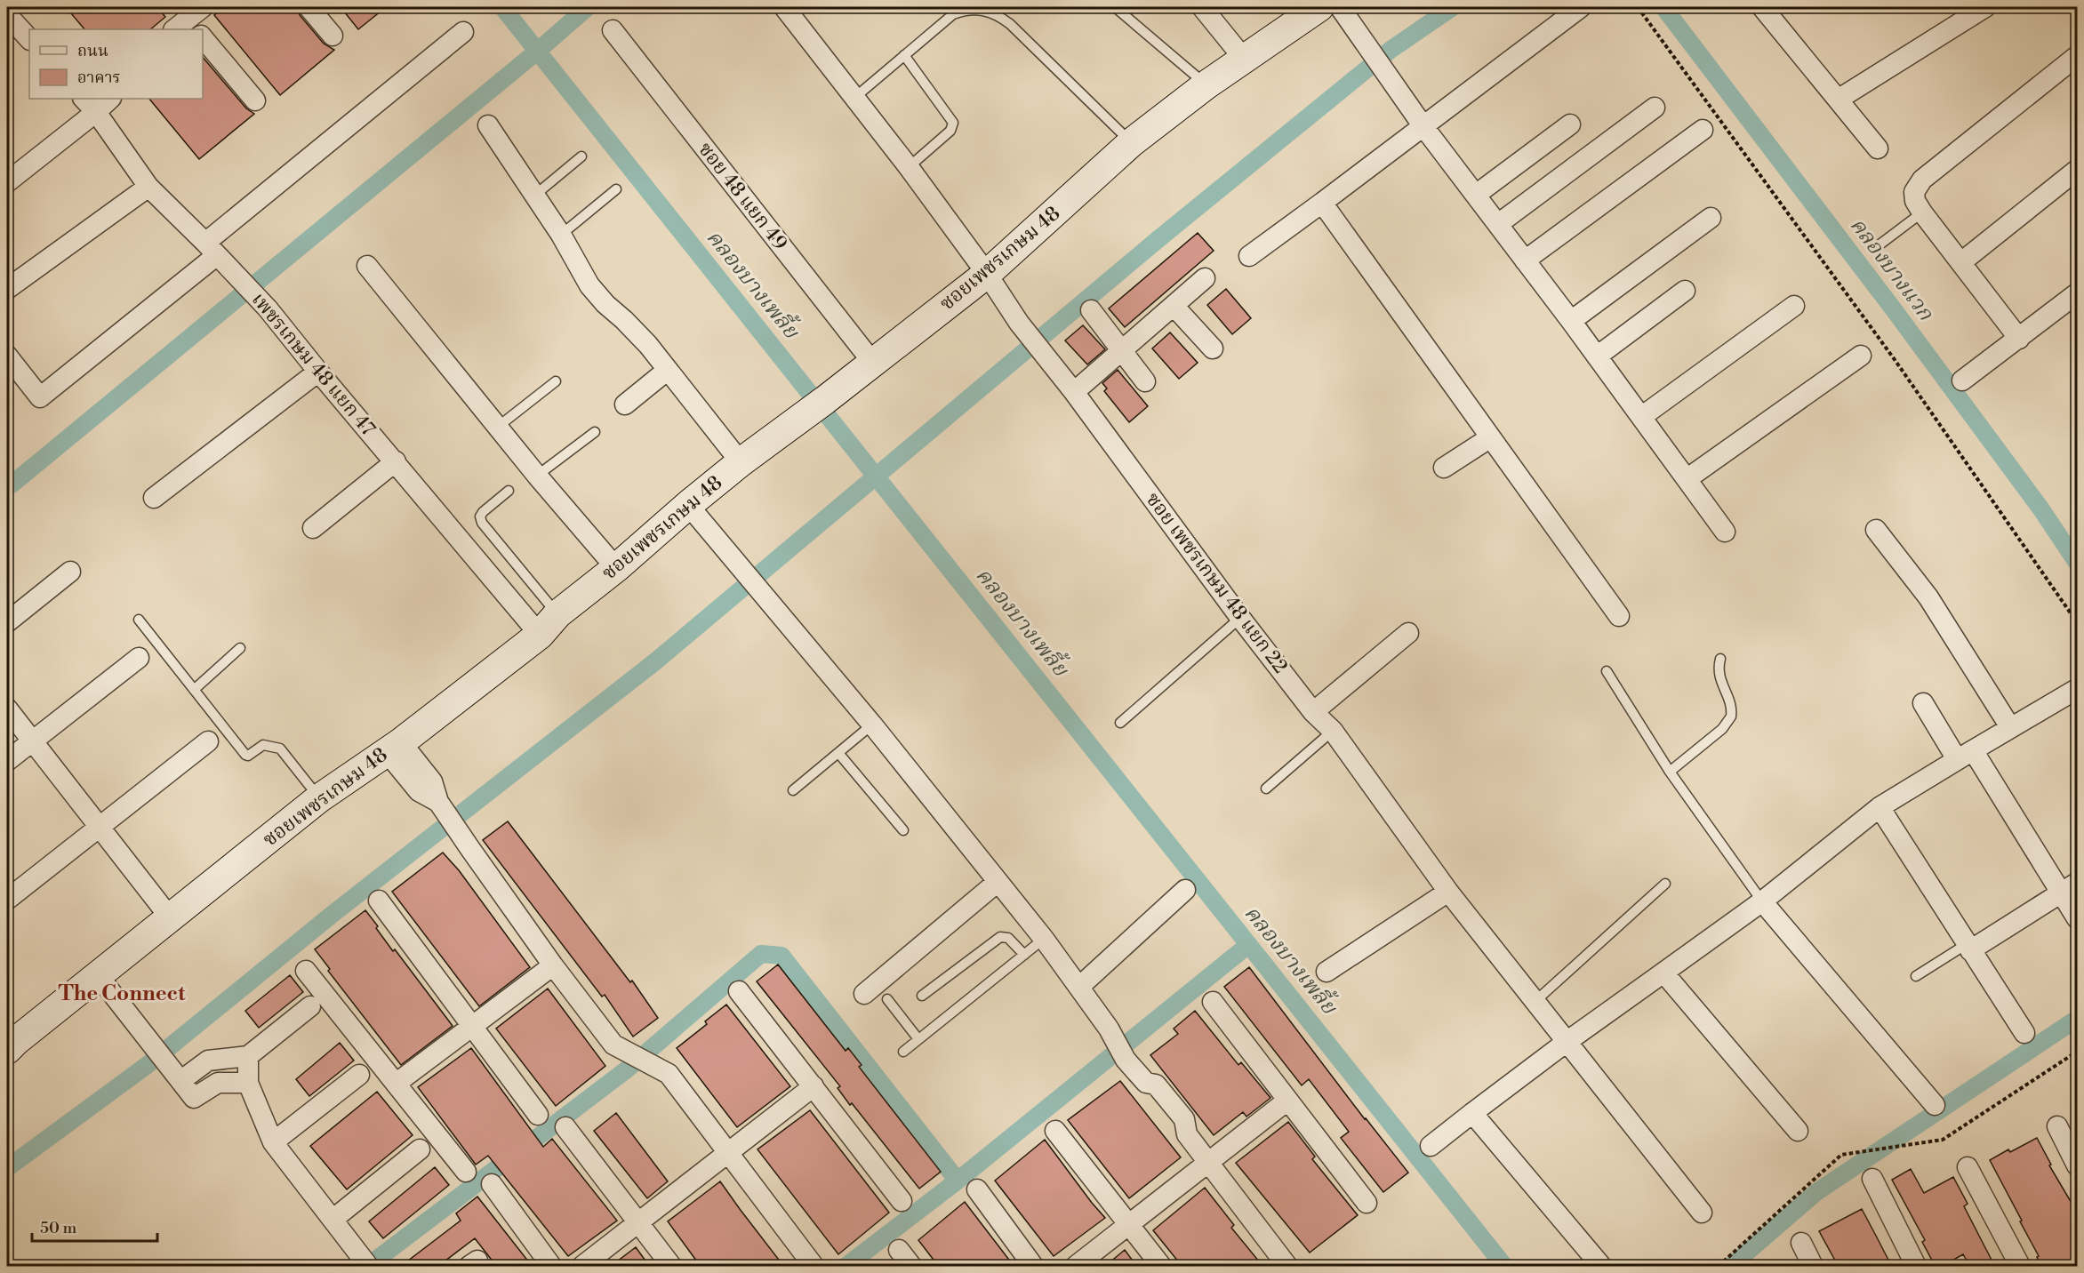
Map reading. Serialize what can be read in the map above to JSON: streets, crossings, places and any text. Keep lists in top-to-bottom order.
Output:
{
  "streets": {
    "street": [
      "ซอย 48 แยก 49",
      "ซอยเพชรเกษม 48",
      "เพชรเกษม 48 แยก 47",
      "ซอย เพชรเกษม 48 แยก 22"
    ]
  },
  "crossings": [
    ["ซอย 48 แยก 49", "ซอยเพชรเกษม 48"],
    ["ซอยเพชรเกษม 48", "เพชรเกษม 48 แยก 47"],
    ["ซอยเพชรเกษม 48", "ซอย เพชรเกษม 48 แยก 22"]
  ],
  "districts": ["The Connect"],
  "water": ["คลองบางแวก", "คลองบางเพลี้ย"],
  "legend": ["ถนน", "อาคาร"],
  "scale_bar": "50 m"
}
